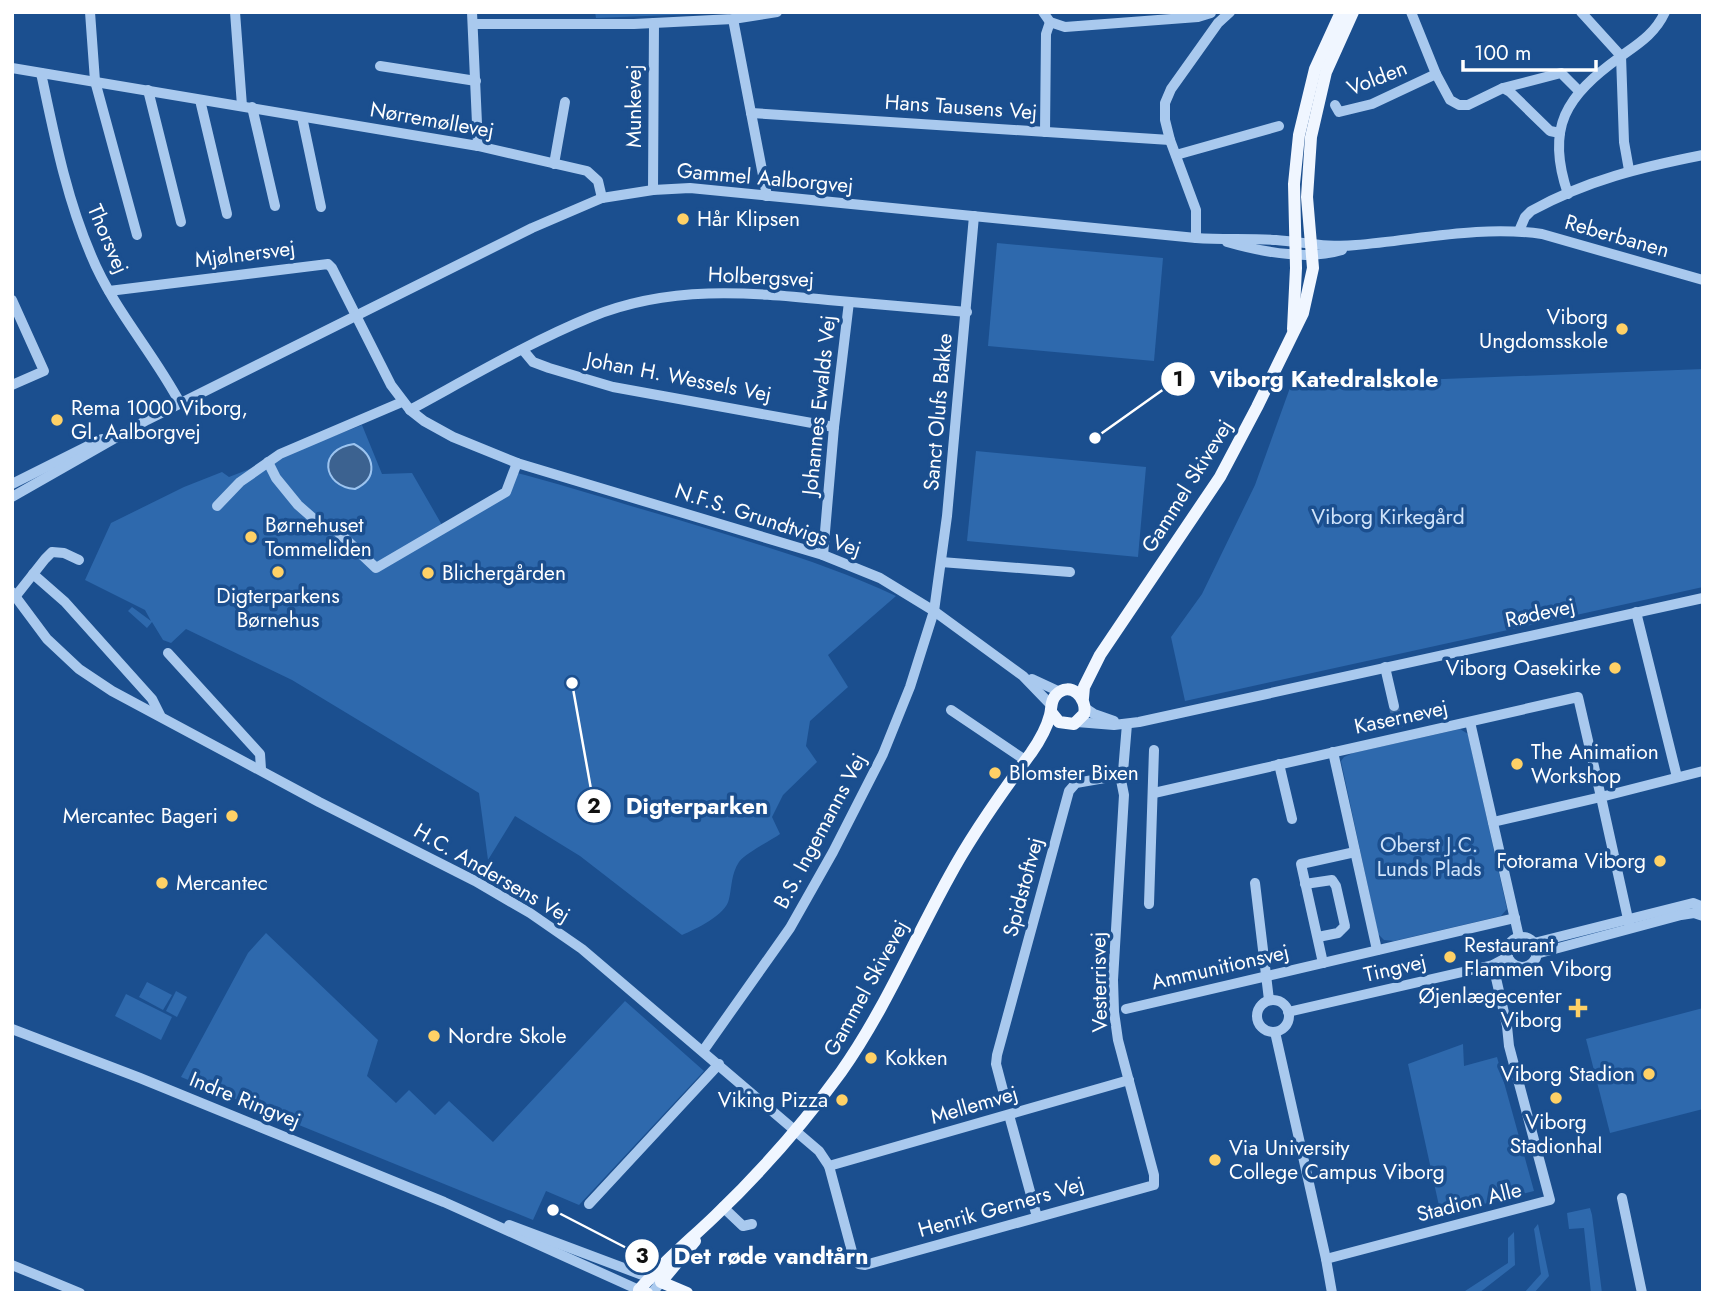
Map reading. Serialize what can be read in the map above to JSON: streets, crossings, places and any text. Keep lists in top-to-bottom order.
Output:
{
  "streets": {
    "main road": ["Gammel Skivevej", "Indre Ringvej"],
    "street": [
      "Volden",
      "Munkevej",
      "Hans Tausens Vej",
      "Nørremøllevej",
      "Gammel Aalborgvej",
      "Reberbanen",
      "Thorsvej",
      "Mjølnersvej",
      "Holbergsvej",
      "Johan H. Wessels Vej",
      "Johannes Ewalds Vej",
      "Sanct Olufs Bakke",
      "N.F.S. Grundtvigs Vej",
      "Rødevej",
      "Kasernevej",
      "B.S. Ingemanns Vej",
      "H.C. Andersens Vej",
      "Spidstoftvej",
      "Ammunitionsvej",
      "Tingvej",
      "Vesterrisvej",
      "Mellemvej",
      "Stadion Alle",
      "Henrik Gerners Vej"
    ]
  },
  "crossings": [
    ["Munkevej", "Gammel Aalborgvej"],
    ["Nørremøllevej", "Gammel Aalborgvej"],
    ["Nørremøllevej", "Thorsvej"],
    ["Gammel Aalborgvej", "Reberbanen"],
    ["Gammel Aalborgvej", "Thorsvej"],
    ["Gammel Aalborgvej", "Mjølnersvej"],
    ["Gammel Aalborgvej", "Sanct Olufs Bakke"],
    ["Gammel Aalborgvej", "Gammel Skivevej"],
    ["Gammel Aalborgvej", "N.F.S. Grundtvigs Vej"],
    ["Thorsvej", "Mjølnersvej"],
    ["Mjølnersvej", "N.F.S. Grundtvigs Vej"],
    ["Holbergsvej", "Johan H. Wessels Vej"],
    ["Holbergsvej", "Johannes Ewalds Vej"],
    ["Holbergsvej", "Sanct Olufs Bakke"],
    ["Holbergsvej", "N.F.S. Grundtvigs Vej"],
    ["Johan H. Wessels Vej", "Johannes Ewalds Vej"],
    ["Johannes Ewalds Vej", "N.F.S. Grundtvigs Vej"],
    ["Sanct Olufs Bakke", "N.F.S. Grundtvigs Vej"],
    ["Sanct Olufs Bakke", "B.S. Ingemanns Vej"],
    ["Gammel Skivevej", "N.F.S. Grundtvigs Vej"],
    ["Gammel Skivevej", "Rødevej"],
    ["Gammel Skivevej", "H.C. Andersens Vej"],
    ["Gammel Skivevej", "Indre Ringvej"],
    ["N.F.S. Grundtvigs Vej", "Rødevej"],
    ["N.F.S. Grundtvigs Vej", "B.S. Ingemanns Vej"],
    ["Kasernevej", "Ammunitionsvej"],
    ["Kasernevej", "Tingvej"],
    ["B.S. Ingemanns Vej", "H.C. Andersens Vej"],
    ["H.C. Andersens Vej", "Mellemvej"],
    ["H.C. Andersens Vej", "Henrik Gerners Vej"],
    ["Spidstoftvej", "Vesterrisvej"],
    ["Tingvej", "Stadion Alle"],
    ["Vesterrisvej", "Mellemvej"],
    ["Vesterrisvej", "Henrik Gerners Vej"],
    ["Mellemvej", "Henrik Gerners Vej"]
  ],
  "parks": ["Viborg Kirkegård", "Oberst J.C. Lunds Plads"],
  "places": {
    "other": [
      "Hår Klipsen",
      "Viborg Ungdomsskole",
      "Rema 1000 Viborg, Gl. Aalborgvej",
      "Viborg Katedralskole",
      "Børnehuset Tommeliden",
      "Digterparkens Børnehus",
      "Blichergården",
      "Viborg Oasekirke",
      "Digterparken",
      "The Animation Workshop",
      "Blomster Bixen",
      "Mercantec Bageri",
      "Fotorama Viborg",
      "Mercantec",
      "Restaurant Flammen Viborg",
      "Nordre Skole",
      "Kokken",
      "Viborg Stadion",
      "Viborg Stadionhal",
      "Viking Pizza",
      "Via University College Campus Viborg",
      "Det røde vandtårn"
    ],
    "health": ["Øjenlægecenter Viborg"]
  },
  "scale_bar": "100 m"
}
